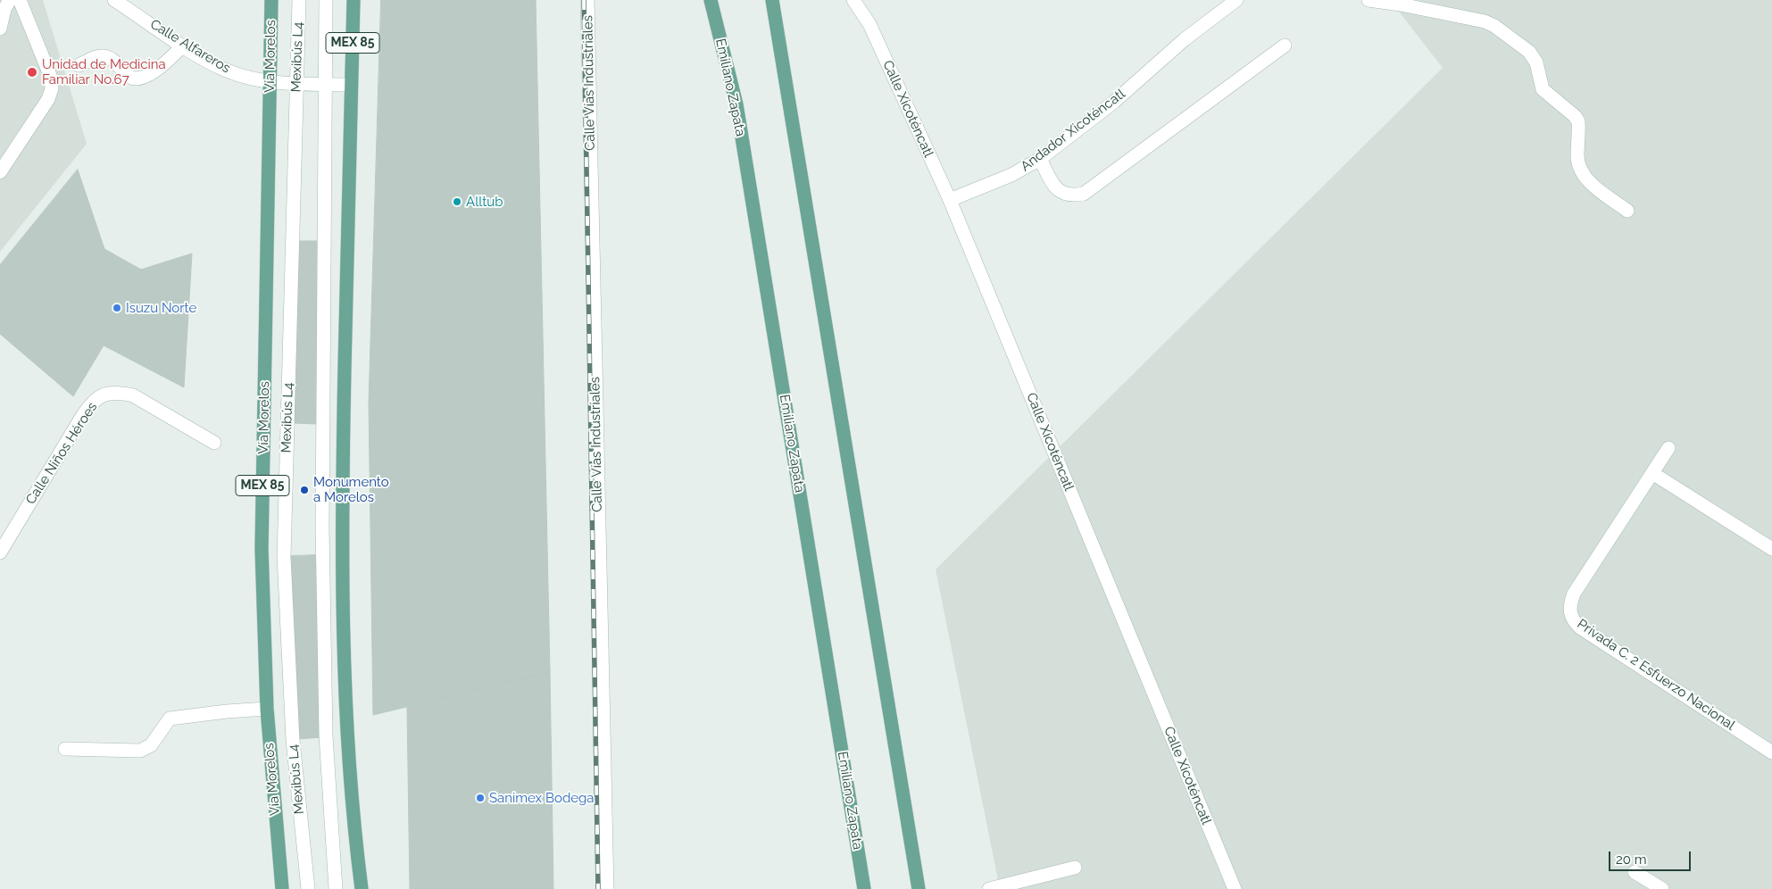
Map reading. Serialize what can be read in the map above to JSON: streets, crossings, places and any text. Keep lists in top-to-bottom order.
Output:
{
  "streets": {
    "main road": ["MEX 85", "Vía Morelos", "Emiliano Zapata"],
    "street": [
      "Calle Alfareros",
      "Mexibús L4",
      "Calle Vías Industriales",
      "Calle Xicoténcatl",
      "Andador Xicoténcatl",
      "Calle Niños Héroes",
      "Privada C. 2 Esfuerzo Nacional"
    ]
  },
  "crossings": [
    ["MEX 85", "Calle Alfareros"],
    ["Calle Alfareros", "Vía Morelos"],
    ["Calle Alfareros", "Mexibús L4"],
    ["Calle Xicoténcatl", "Andador Xicoténcatl"]
  ],
  "places": [
    "Unidad de Medicina Familiar No.67",
    "Alltub",
    "Isuzu Norte",
    "Monumento a Morelos",
    "Sanimex Bodega"
  ],
  "scale_bar": "20 m"
}
